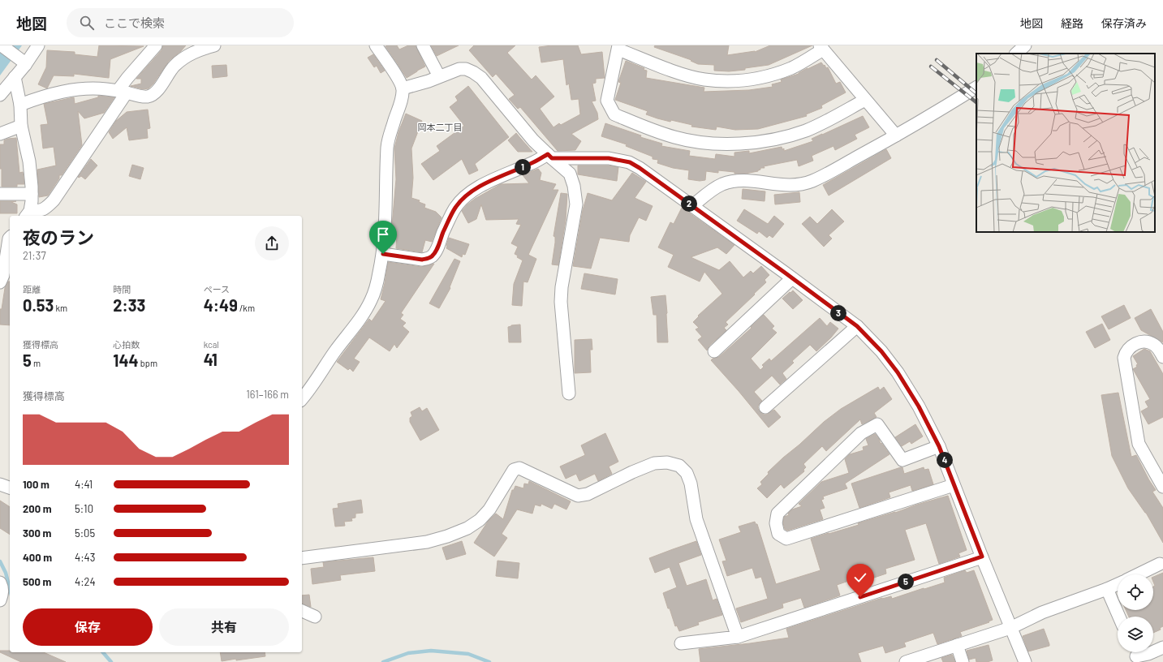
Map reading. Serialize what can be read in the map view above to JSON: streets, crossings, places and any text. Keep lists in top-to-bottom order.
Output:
{
  "districts": ["岡本二丁目"],
  "page": {
    "header": "地図",
    "search": "ここで検索",
    "nav": ["地図", "経路", "保存済み"],
    "pins": [
      "1",
      "2",
      "3",
      "4",
      "5"
    ],
    "heading": ["夜のラン", "21:37"],
    "stats": [
      ["距離", "0.53 km"],
      ["時間", "2:33"],
      ["ペース", "4:49 /km"],
      ["獲得標高", "5 m"],
      ["心拍数", "144 bpm"],
      ["kcal", "41"]
    ],
    "chart": ["獲得標高", "161–166 m"],
    "list": [
      {
        "name": "100 m",
        "note": "4:41"
      },
      {
        "name": "200 m",
        "note": "5:10"
      },
      {
        "name": "300 m",
        "note": "5:05"
      },
      {
        "name": "400 m",
        "note": "4:43"
      },
      {
        "name": "500 m",
        "note": "4:24"
      }
    ],
    "buttons": ["保存", "共有"]
  }
}
